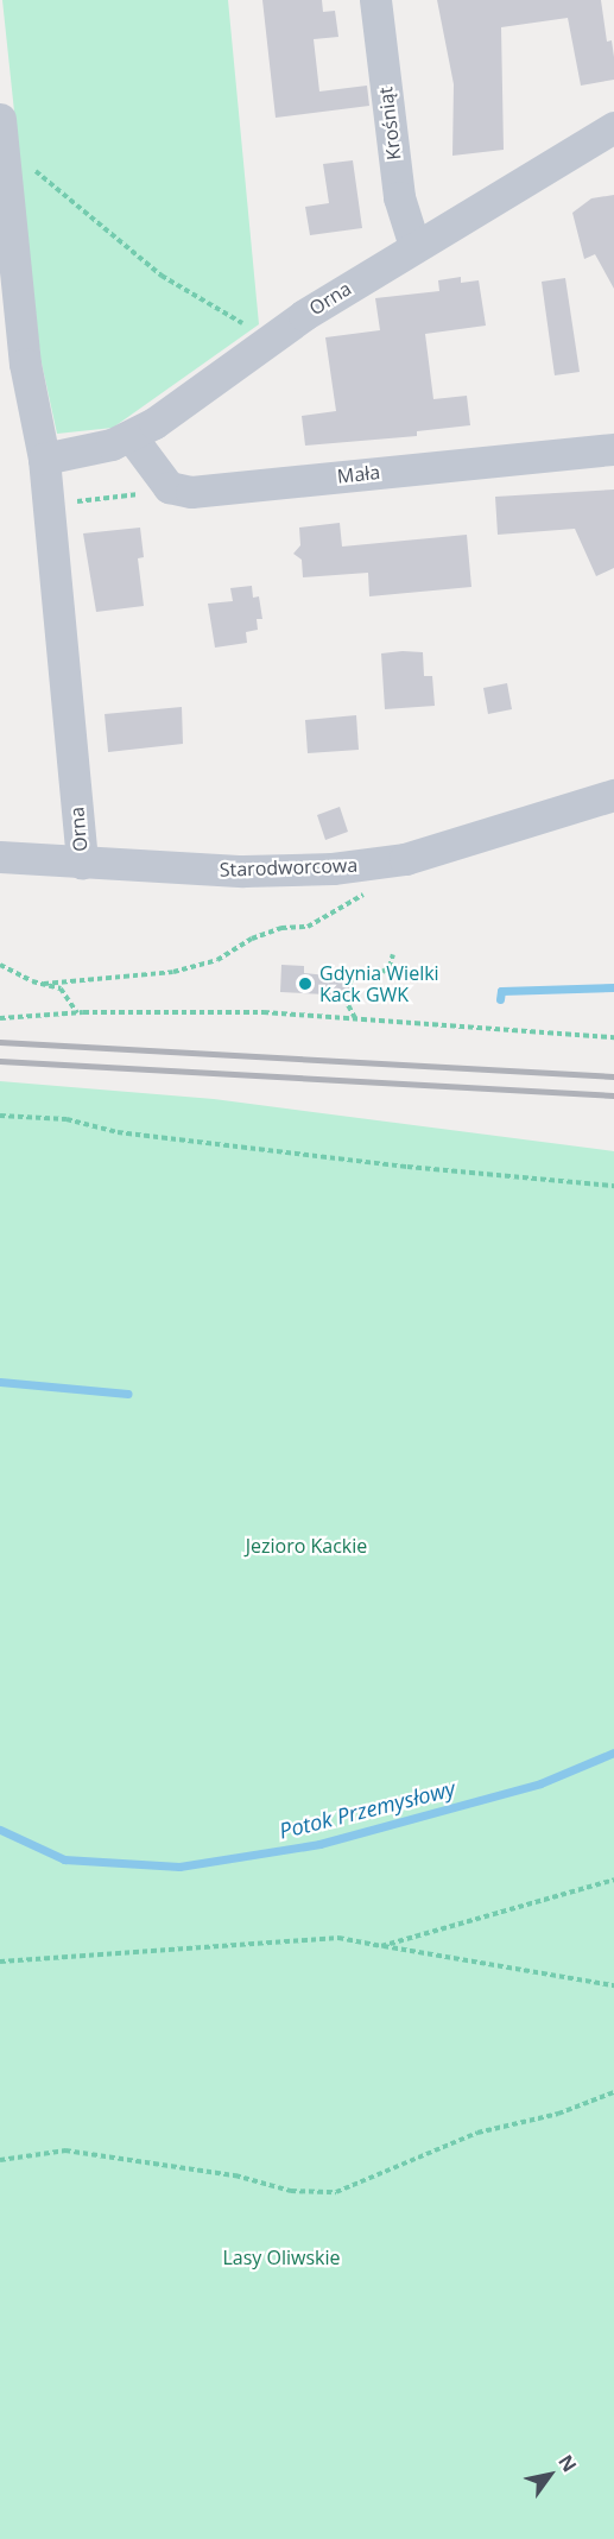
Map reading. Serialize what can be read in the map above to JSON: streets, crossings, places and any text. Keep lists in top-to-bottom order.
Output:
{
  "streets": {
    "street": [
      "Krośniąt",
      "Orna",
      "Mała",
      "Starodworcowa"
    ]
  },
  "crossings": [
    ["Krośniąt", "Orna"],
    ["Orna", "Starodworcowa"]
  ],
  "water": ["Potok Przemysłowy"],
  "parks": ["Jezioro Kackie", "Lasy Oliwskie"],
  "places": ["Gdynia Wielki Kack GWK"],
  "north": "top right"
}
